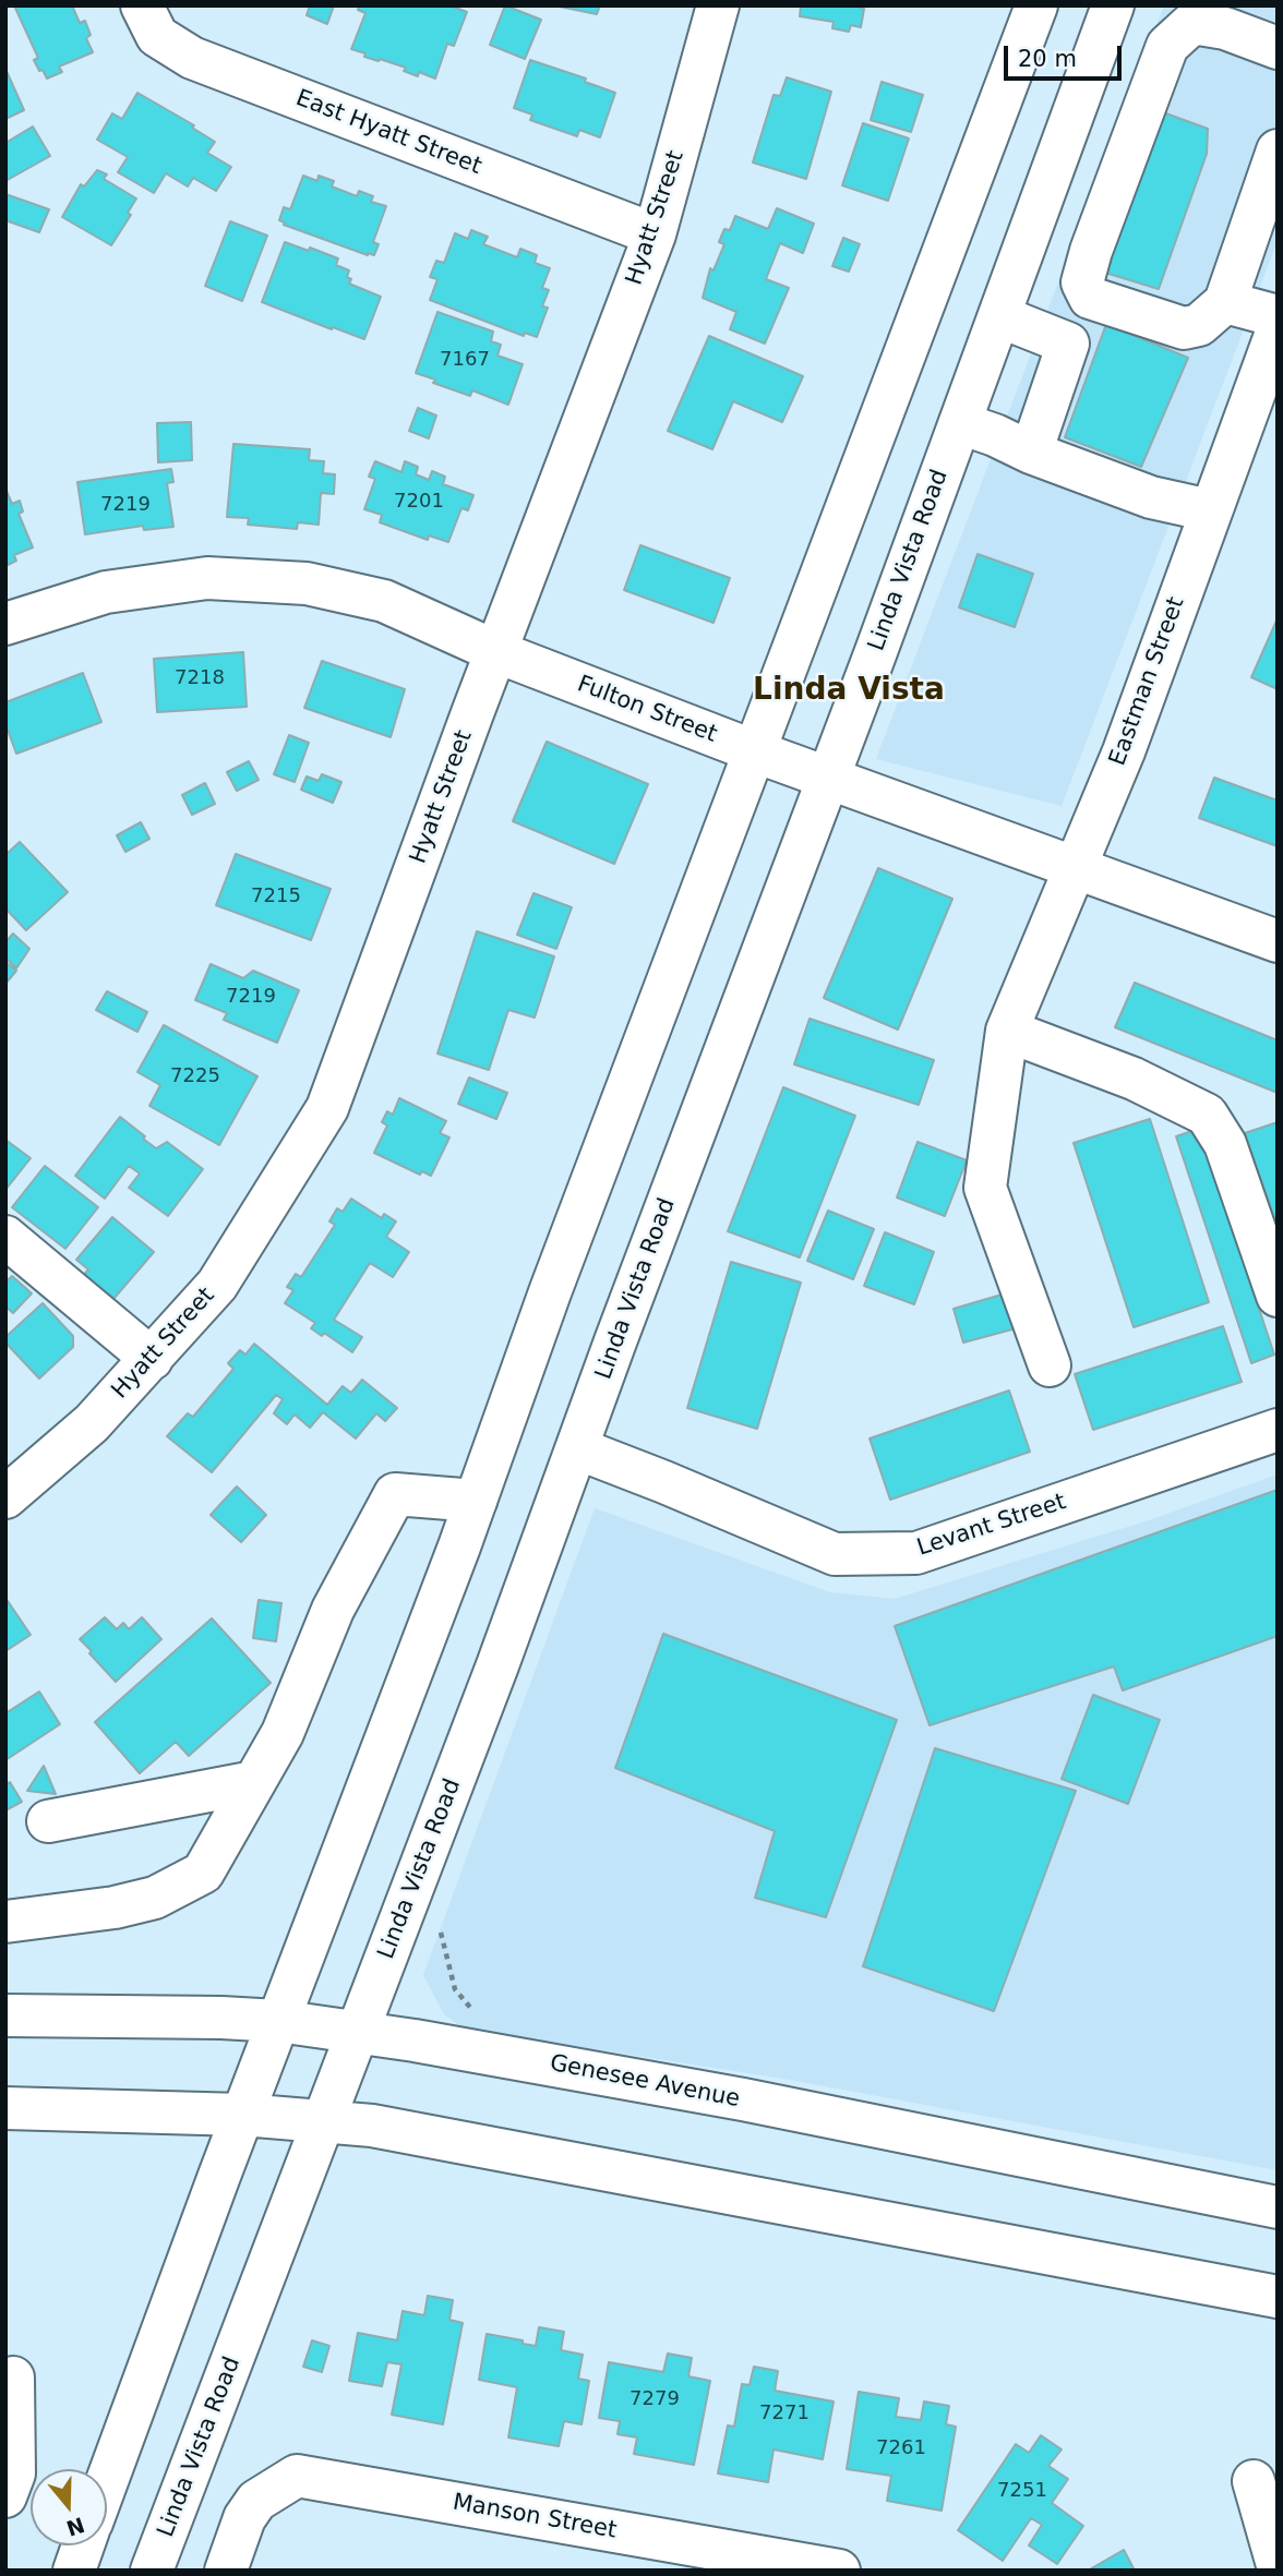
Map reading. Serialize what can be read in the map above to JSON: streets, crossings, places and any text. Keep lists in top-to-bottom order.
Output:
{
  "streets": {
    "main road": [
      "East Hyatt Street",
      "Hyatt Street",
      "Linda Vista Road",
      "Eastman Street",
      "Fulton Street",
      "Levant Street",
      "Genesee Avenue",
      "Manson Street"
    ]
  },
  "crossings": [
    ["East Hyatt Street", "Hyatt Street"],
    ["Hyatt Street", "Fulton Street"],
    ["Linda Vista Road", "Fulton Street"],
    ["Linda Vista Road", "Levant Street"],
    ["Linda Vista Road", "Genesee Avenue"],
    ["Eastman Street", "Fulton Street"]
  ],
  "districts": ["Linda Vista"],
  "house_numbers": [
    "7167",
    "7201",
    "7219",
    "7218",
    "7215",
    "7219",
    "7225",
    "7279",
    "7271",
    "7261",
    "7251"
  ],
  "scale_bar": "20 m",
  "north": "bottom"
}
